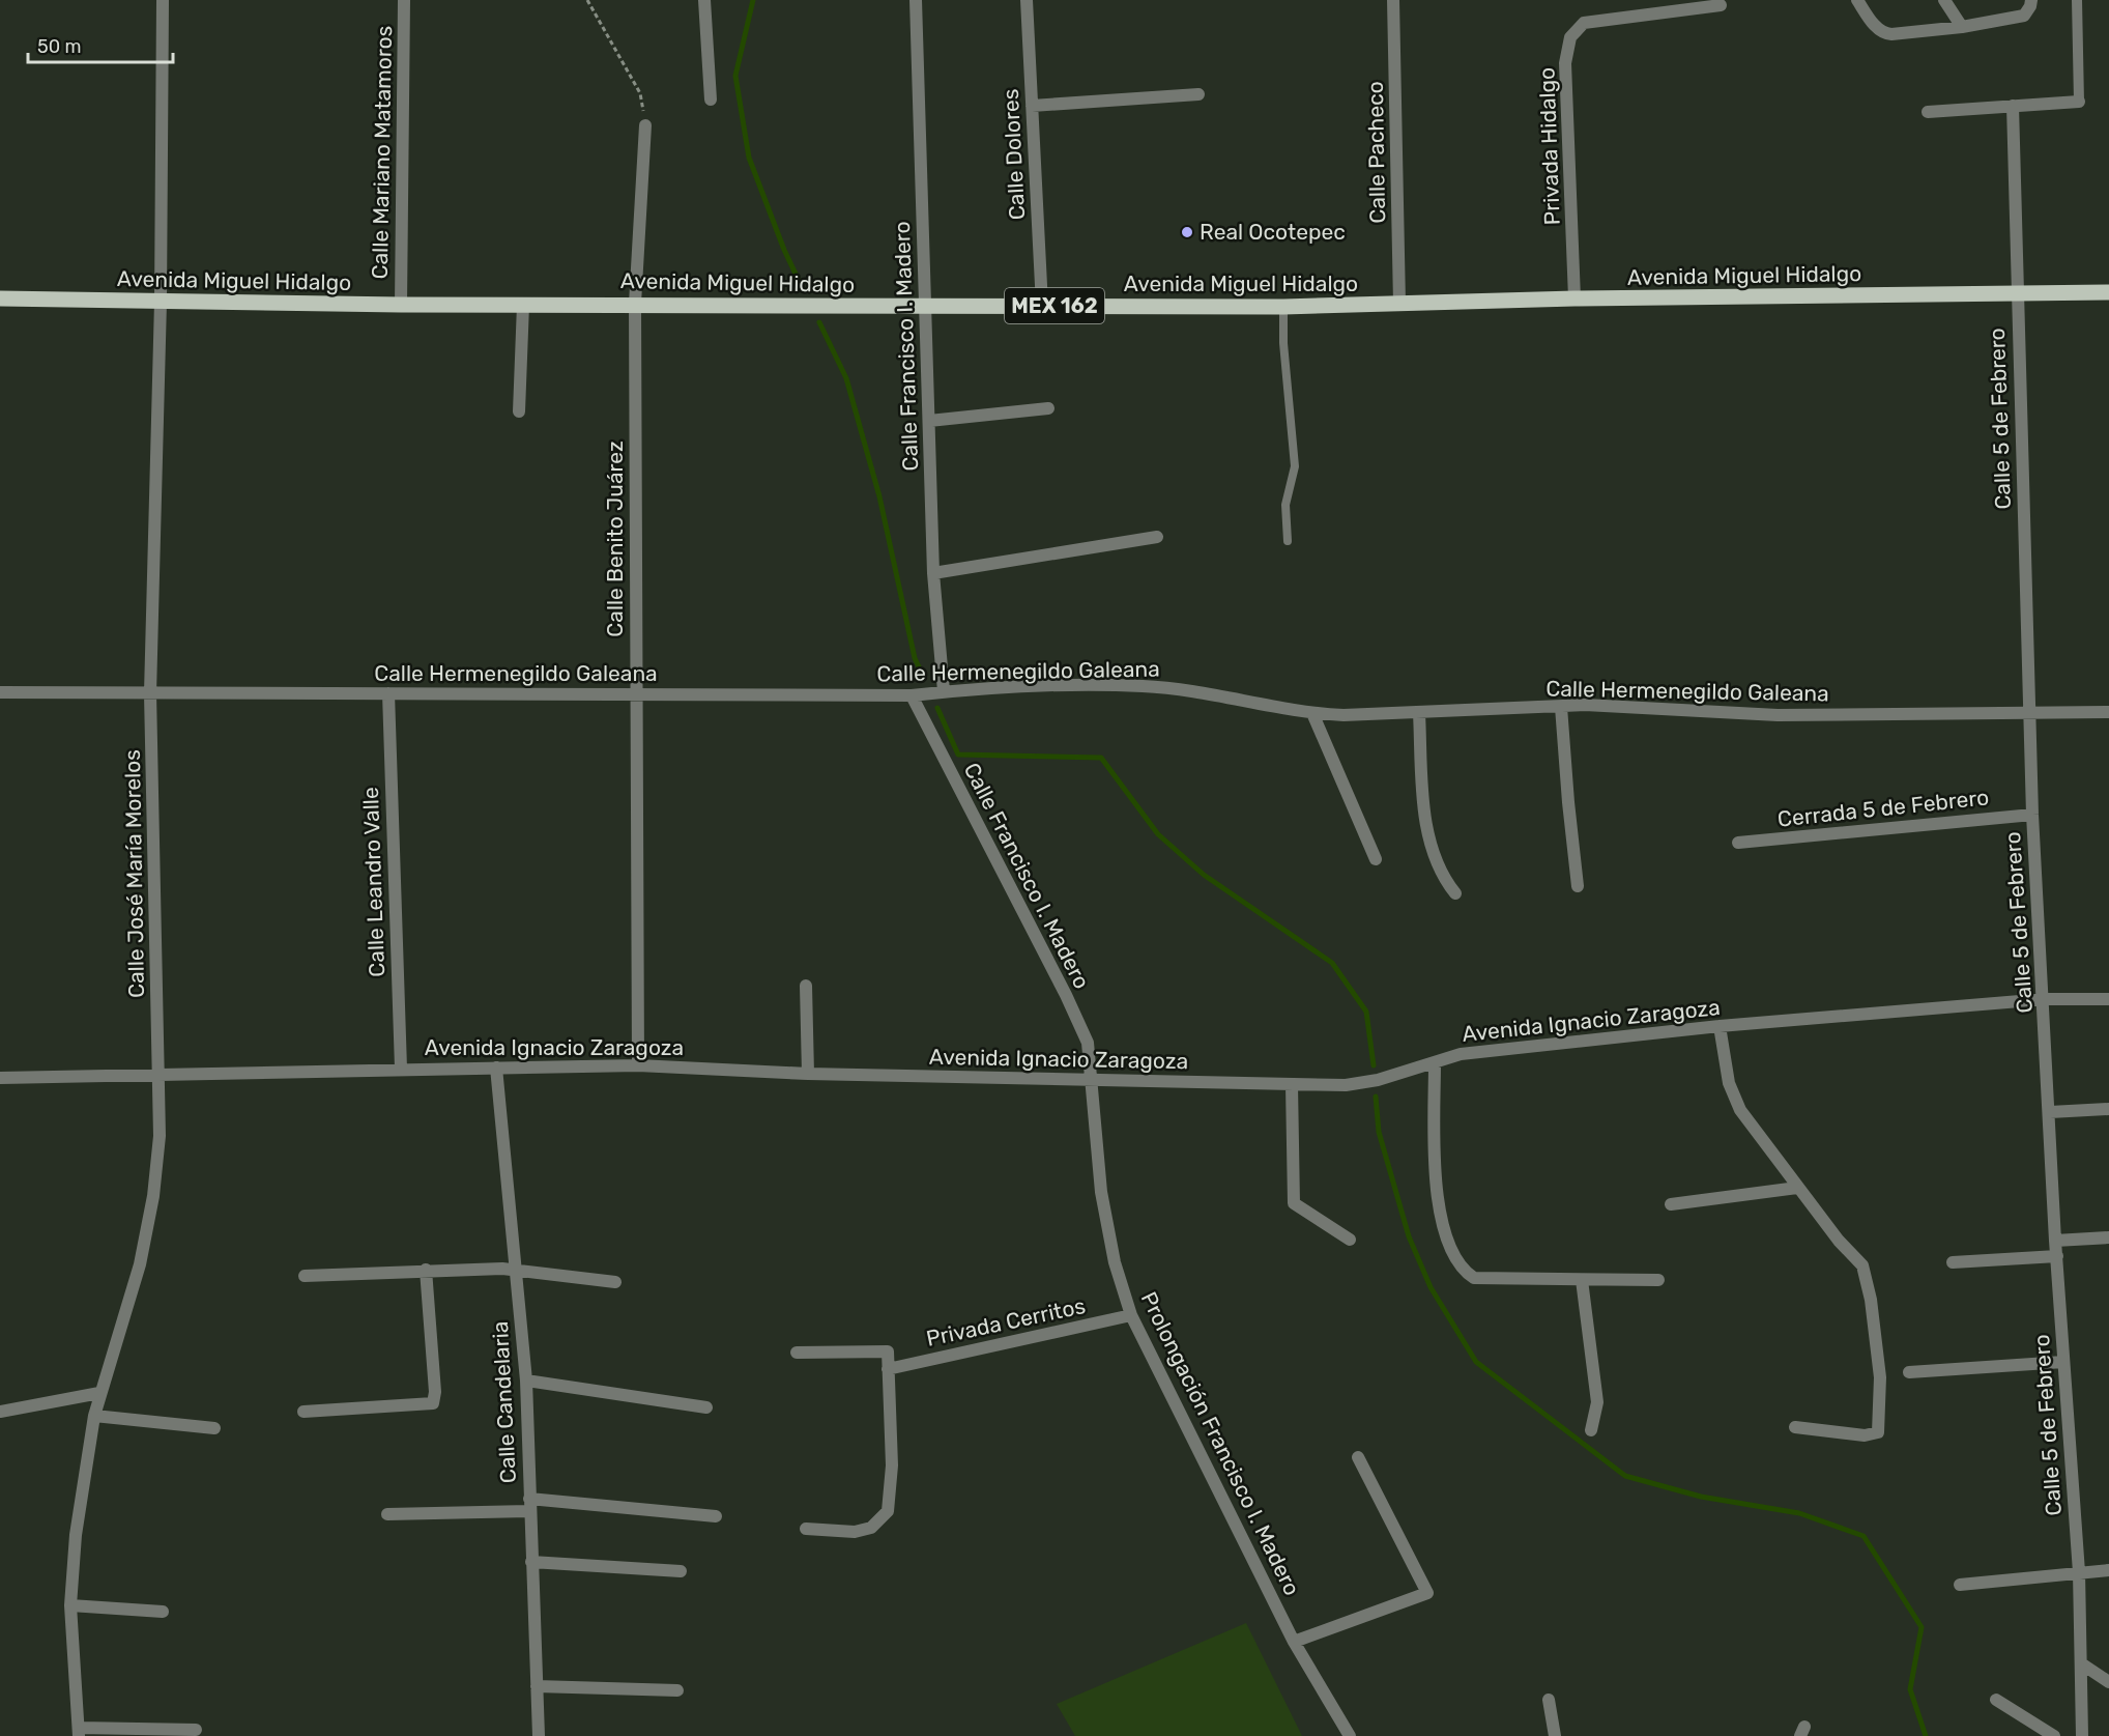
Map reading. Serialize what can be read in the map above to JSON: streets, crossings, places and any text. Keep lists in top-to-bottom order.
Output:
{
  "streets": {
    "main road": ["Avenida Miguel Hidalgo", "MEX 162"],
    "street": [
      "Privada Hidalgo",
      "Calle Mariano Matamoros",
      "Calle Pacheco",
      "Calle Dolores",
      "Calle Francisco I. Madero",
      "Calle 5 de Febrero",
      "Calle Benito Juárez",
      "Calle Hermenegildo Galeana",
      "Cerrada 5 de Febrero",
      "Calle José María Morelos",
      "Calle Leandro Valle",
      "Avenida Ignacio Zaragoza",
      "Privada Cerritos",
      "Calle Candelaria",
      "Prolongación Francisco I. Madero"
    ]
  },
  "crossings": [
    ["Privada Hidalgo", "Avenida Miguel Hidalgo"],
    ["Calle Mariano Matamoros", "Avenida Miguel Hidalgo"],
    ["Calle Pacheco", "Avenida Miguel Hidalgo"],
    ["Calle Dolores", "Avenida Miguel Hidalgo"],
    ["Avenida Miguel Hidalgo", "Calle Francisco I. Madero"],
    ["Avenida Miguel Hidalgo", "Calle 5 de Febrero"],
    ["Avenida Miguel Hidalgo", "Calle Benito Juárez"],
    ["Avenida Miguel Hidalgo", "Calle José María Morelos"],
    ["Calle Francisco I. Madero", "Calle Hermenegildo Galeana"],
    ["Calle Francisco I. Madero", "Avenida Ignacio Zaragoza"],
    ["Calle Francisco I. Madero", "Prolongación Francisco I. Madero"],
    ["Calle 5 de Febrero", "Calle Hermenegildo Galeana"],
    ["Calle 5 de Febrero", "Cerrada 5 de Febrero"],
    ["Calle 5 de Febrero", "Avenida Ignacio Zaragoza"],
    ["Calle Benito Juárez", "Calle Hermenegildo Galeana"],
    ["Calle Benito Juárez", "Avenida Ignacio Zaragoza"],
    ["Calle Hermenegildo Galeana", "Calle José María Morelos"],
    ["Calle Hermenegildo Galeana", "Calle Leandro Valle"],
    ["Calle José María Morelos", "Avenida Ignacio Zaragoza"],
    ["Calle Leandro Valle", "Avenida Ignacio Zaragoza"],
    ["Avenida Ignacio Zaragoza", "Calle Candelaria"],
    ["Avenida Ignacio Zaragoza", "Prolongación Francisco I. Madero"],
    ["Privada Cerritos", "Prolongación Francisco I. Madero"]
  ],
  "places": ["Real Ocotepec"],
  "scale_bar": "50 m"
}
